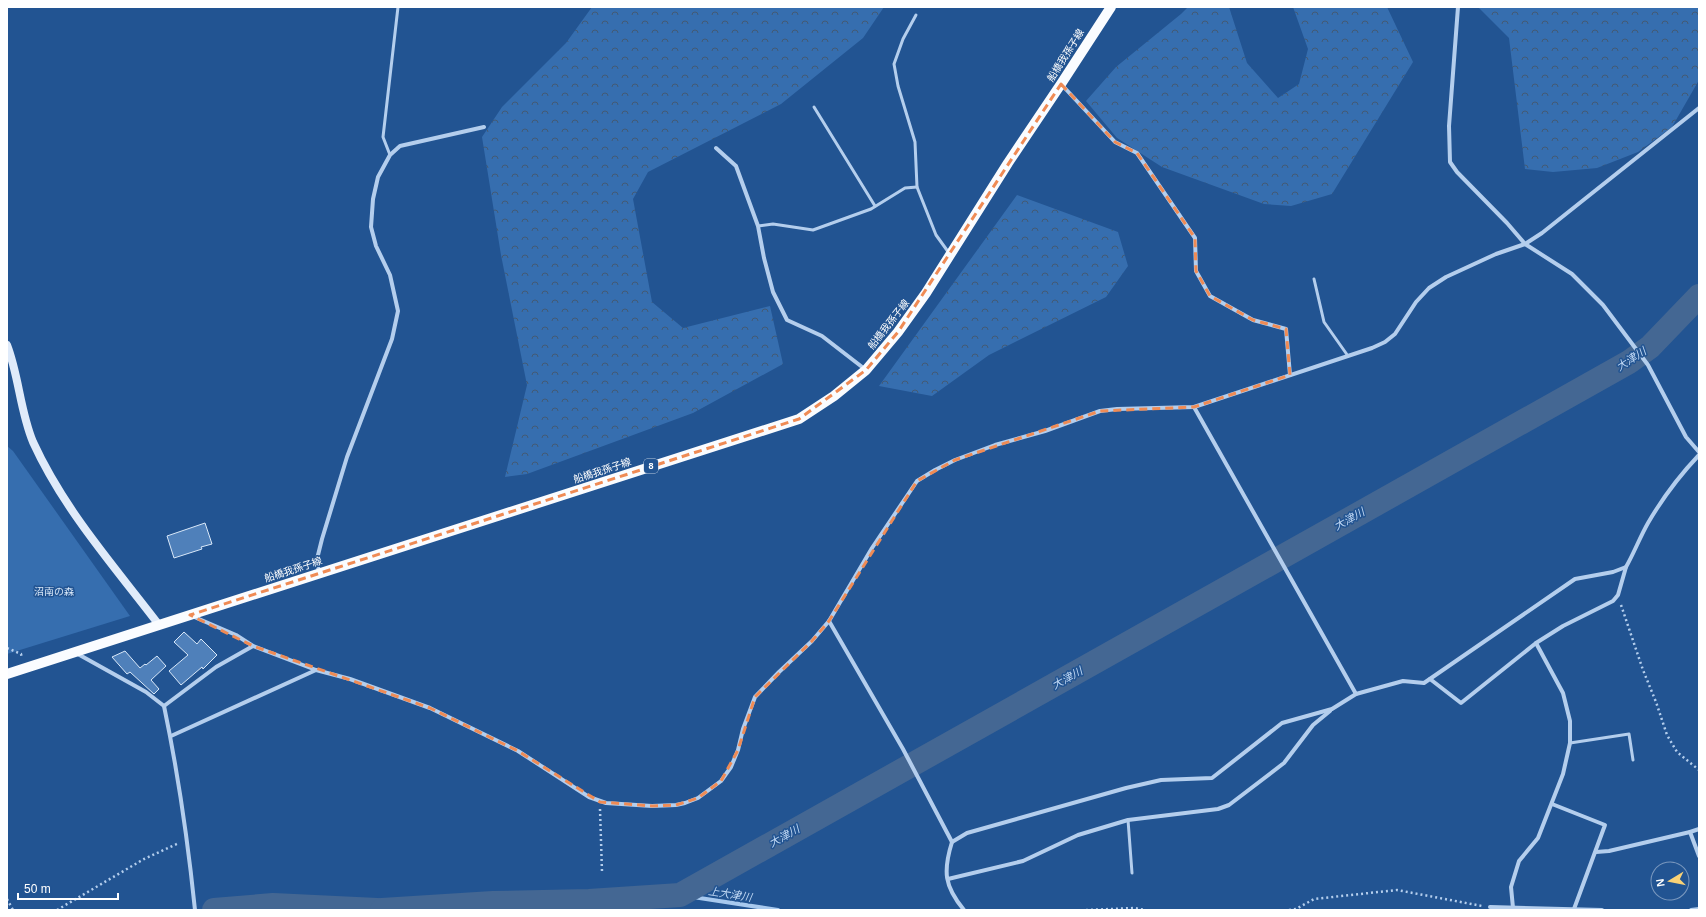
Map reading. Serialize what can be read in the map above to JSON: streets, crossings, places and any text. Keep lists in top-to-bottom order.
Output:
{
  "streets": {
    "main road": ["船橋我孫子線", "8"]
  },
  "water": ["大津川", "上大津川"],
  "parks": ["沼南の森"],
  "scale_bar": "50 m",
  "north": "left"
}
